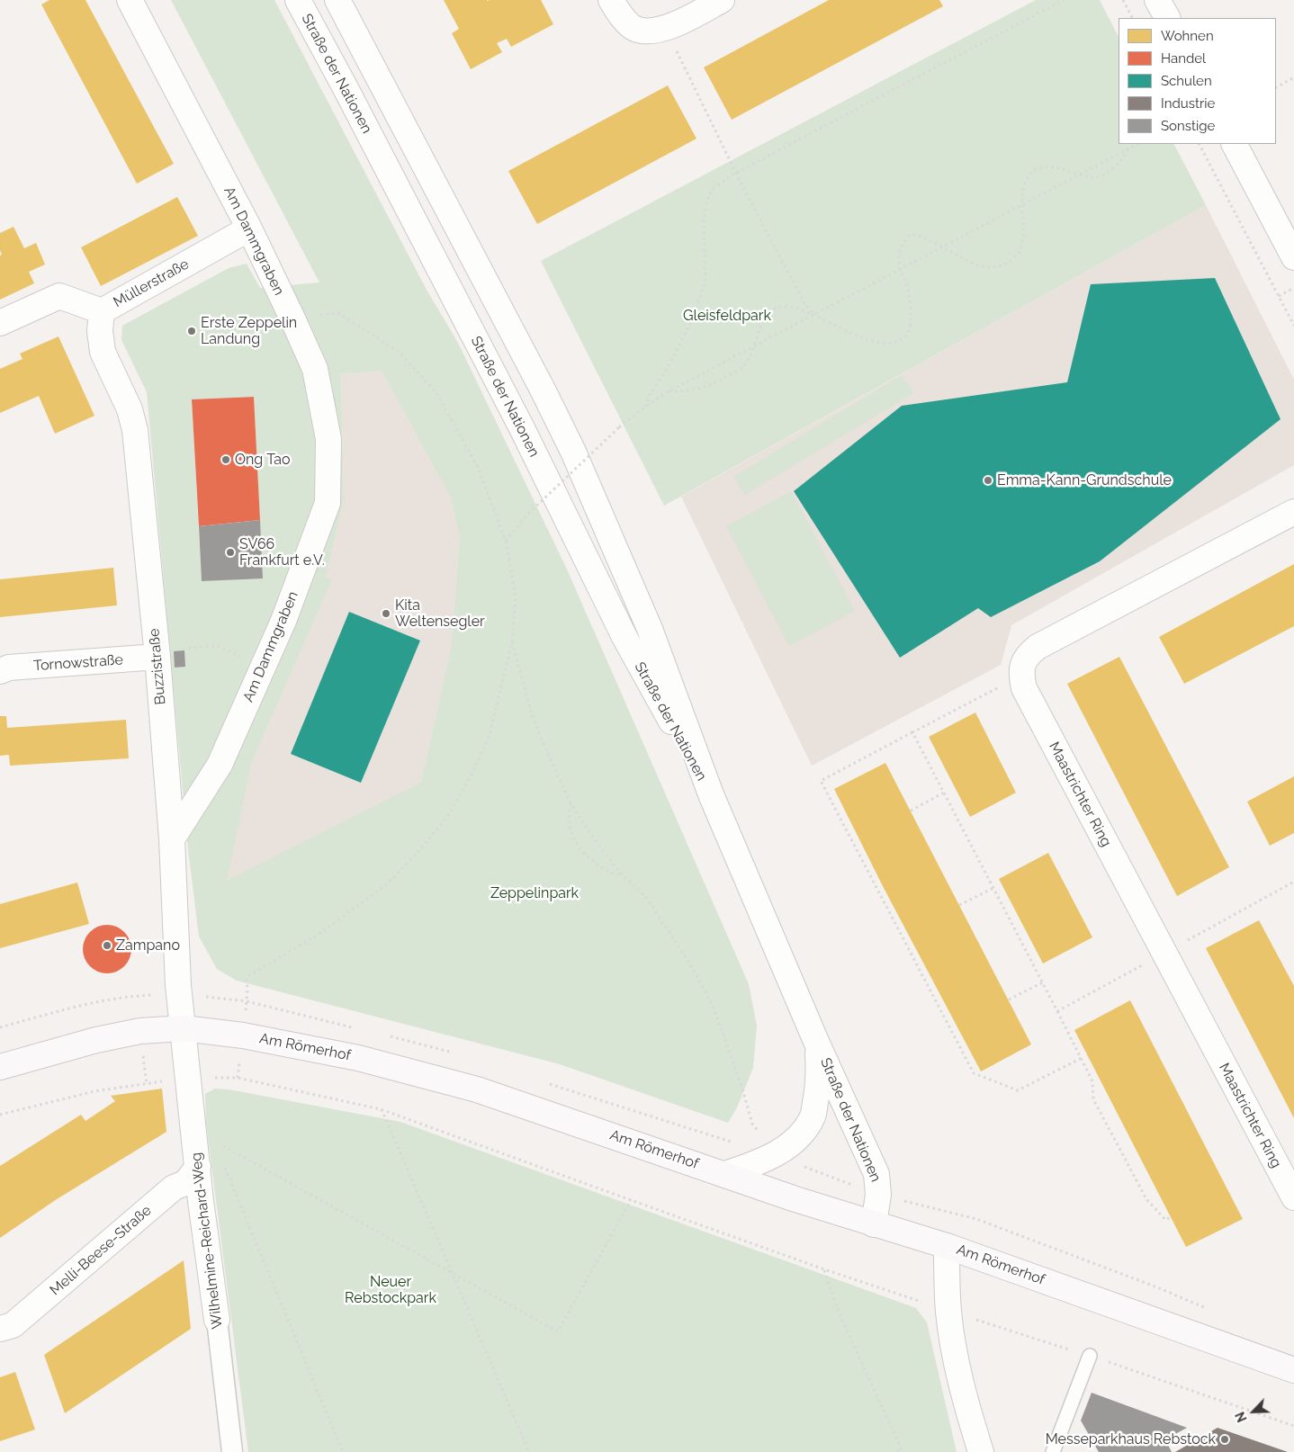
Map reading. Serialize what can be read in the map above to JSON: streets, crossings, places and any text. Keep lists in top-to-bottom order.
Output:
{
  "streets": {
    "main road": ["Am Römerhof"],
    "street": [
      "Straße der Nationen",
      "Am Dammgraben",
      "Müllerstraße",
      "Tornowstraße",
      "Buzzistraße",
      "Maastrichter Ring",
      "Wilhelmine-Reichard-Weg",
      "Melli-Beese-Straße"
    ]
  },
  "crossings": [
    ["Straße der Nationen", "Am Römerhof"],
    ["Am Dammgraben", "Müllerstraße"],
    ["Am Dammgraben", "Buzzistraße"],
    ["Müllerstraße", "Buzzistraße"],
    ["Tornowstraße", "Buzzistraße"],
    ["Buzzistraße", "Am Römerhof"],
    ["Buzzistraße", "Wilhelmine-Reichard-Weg"],
    ["Am Römerhof", "Wilhelmine-Reichard-Weg"],
    ["Wilhelmine-Reichard-Weg", "Melli-Beese-Straße"]
  ],
  "parks": ["Gleisfeldpark", "Zeppelinpark", "Neuer Rebstockpark"],
  "places": [
    "Erste Zeppelin Landung",
    "Ong Tao",
    "Emma-Kann-Grundschule",
    "SV66 Frankfurt e.V.",
    "Kita Weltensegler",
    "Zampano",
    "Messeparkhaus Rebstock"
  ],
  "legend": [
    "Wohnen",
    "Handel",
    "Schulen",
    "Industrie",
    "Sonstige"
  ],
  "north": "bottom left"
}
